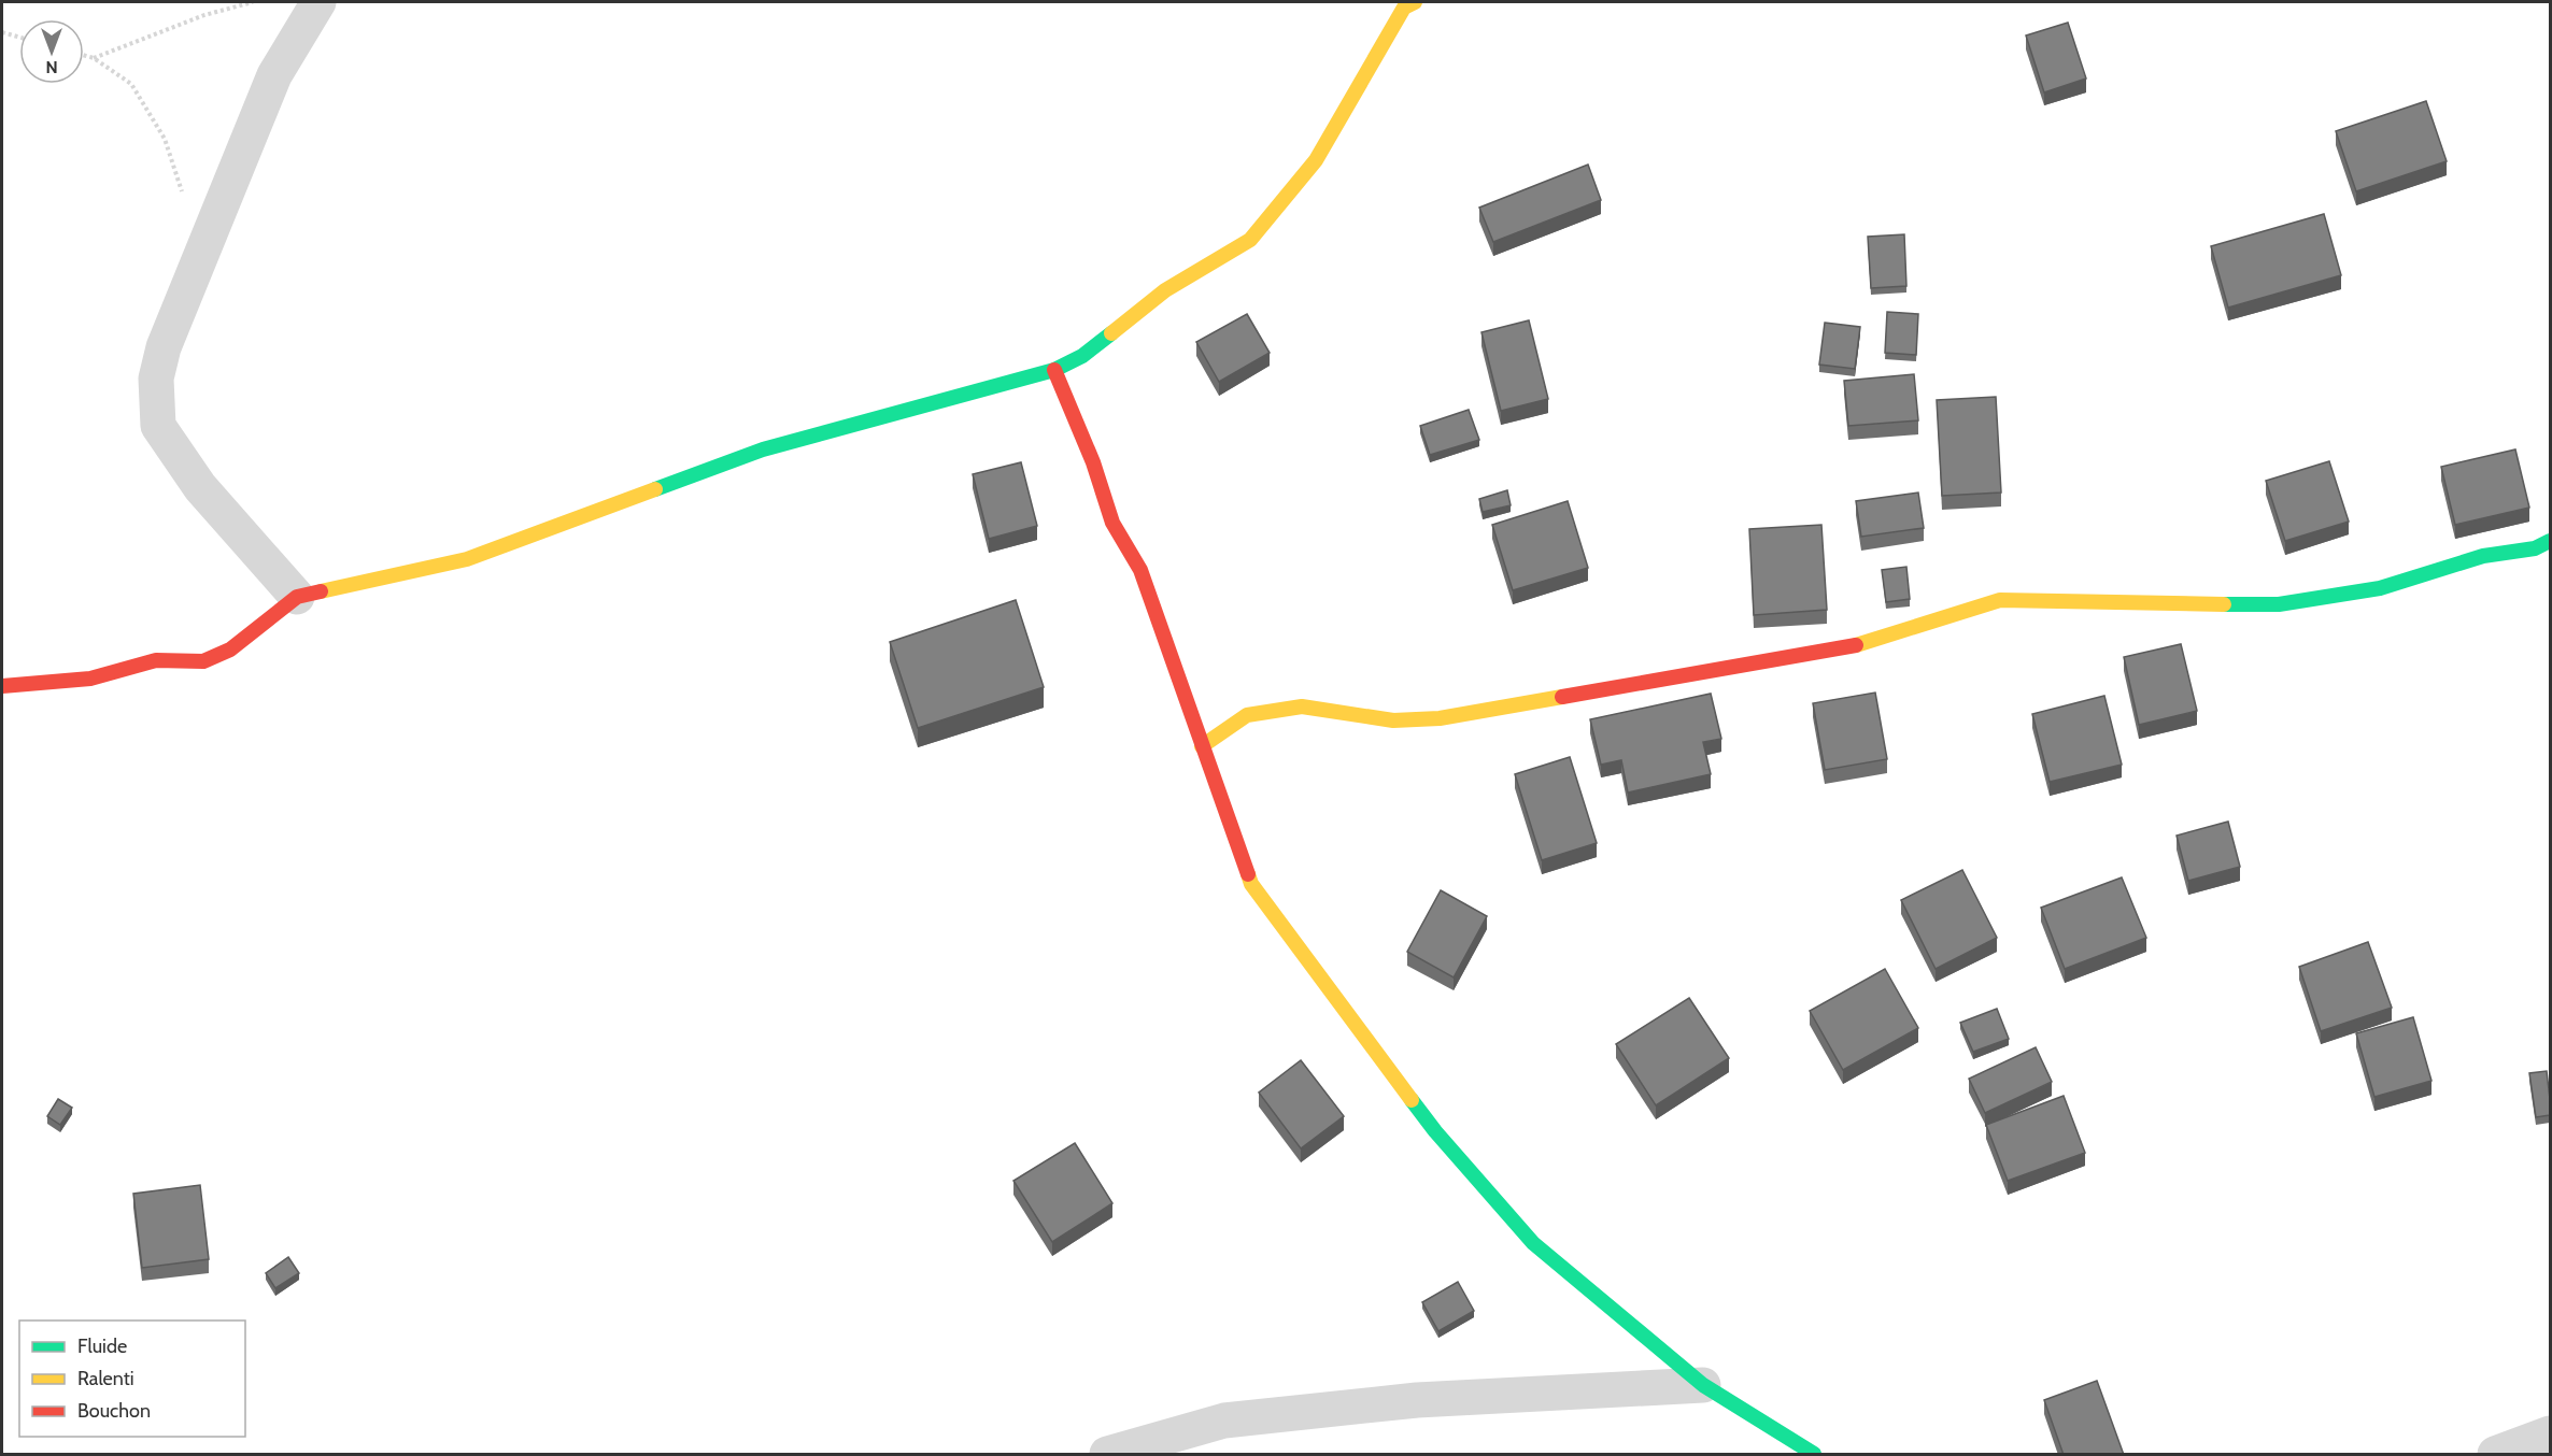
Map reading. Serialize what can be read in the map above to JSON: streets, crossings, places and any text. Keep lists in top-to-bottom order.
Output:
{
  "legend": ["Fluide", "Ralenti", "Bouchon"],
  "north": "bottom"
}
